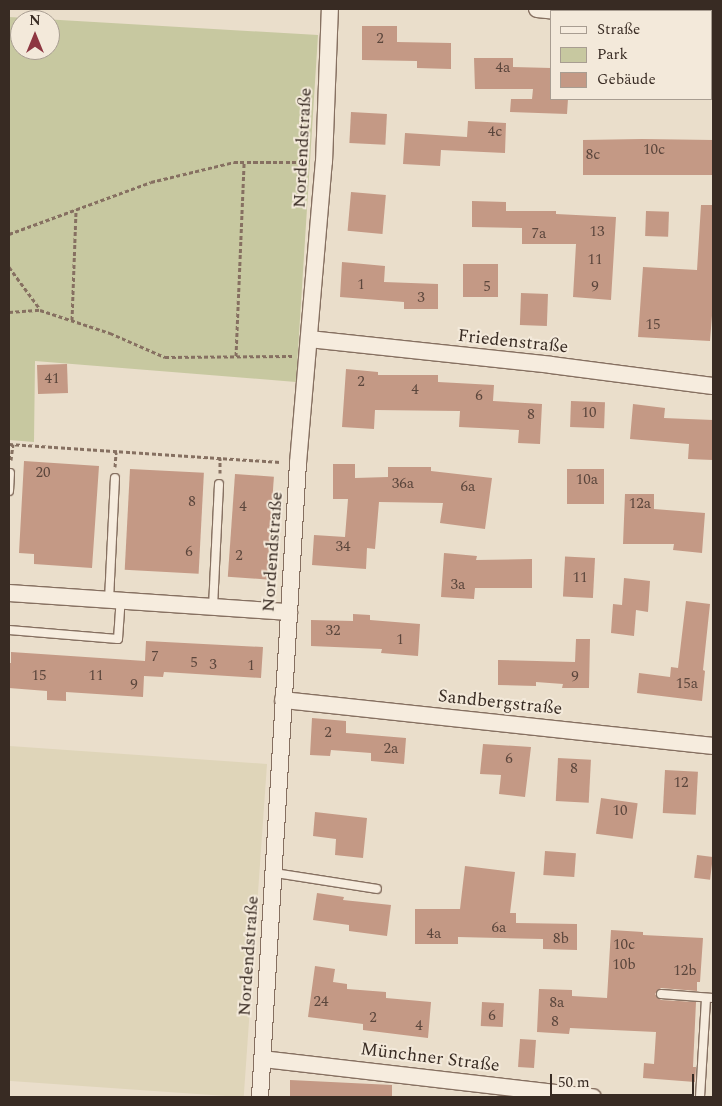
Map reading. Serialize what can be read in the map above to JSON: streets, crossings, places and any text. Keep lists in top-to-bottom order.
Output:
{
  "streets": {
    "street": [
      "Nordendstraße",
      "Friedenstraße",
      "Sandbergstraße",
      "Münchner Straße"
    ]
  },
  "crossings": [
    ["Nordendstraße", "Friedenstraße"],
    ["Nordendstraße", "Sandbergstraße"],
    ["Nordendstraße", "Münchner Straße"]
  ],
  "house_numbers": [
    "2",
    "4a",
    "4c",
    "10c",
    "8c",
    "13",
    "7a",
    "11",
    "1",
    "5",
    "9",
    "3",
    "15",
    "41",
    "2",
    "4",
    "6",
    "10",
    "8",
    "20",
    "10a",
    "36a",
    "6a",
    "8",
    "12a",
    "4",
    "34",
    "6",
    "2",
    "11",
    "3a",
    "32",
    "1",
    "7",
    "5",
    "3",
    "1",
    "15",
    "11",
    "9",
    "15a",
    "9",
    "2",
    "2a",
    "6",
    "8",
    "12",
    "10",
    "6a",
    "4a",
    "8b",
    "10c",
    "10b",
    "12b",
    "24",
    "8a",
    "6",
    "2",
    "8",
    "4"
  ],
  "legend": ["Straße", "Park", "Gebäude"],
  "scale_bar": "50 m",
  "north": "top"
}
